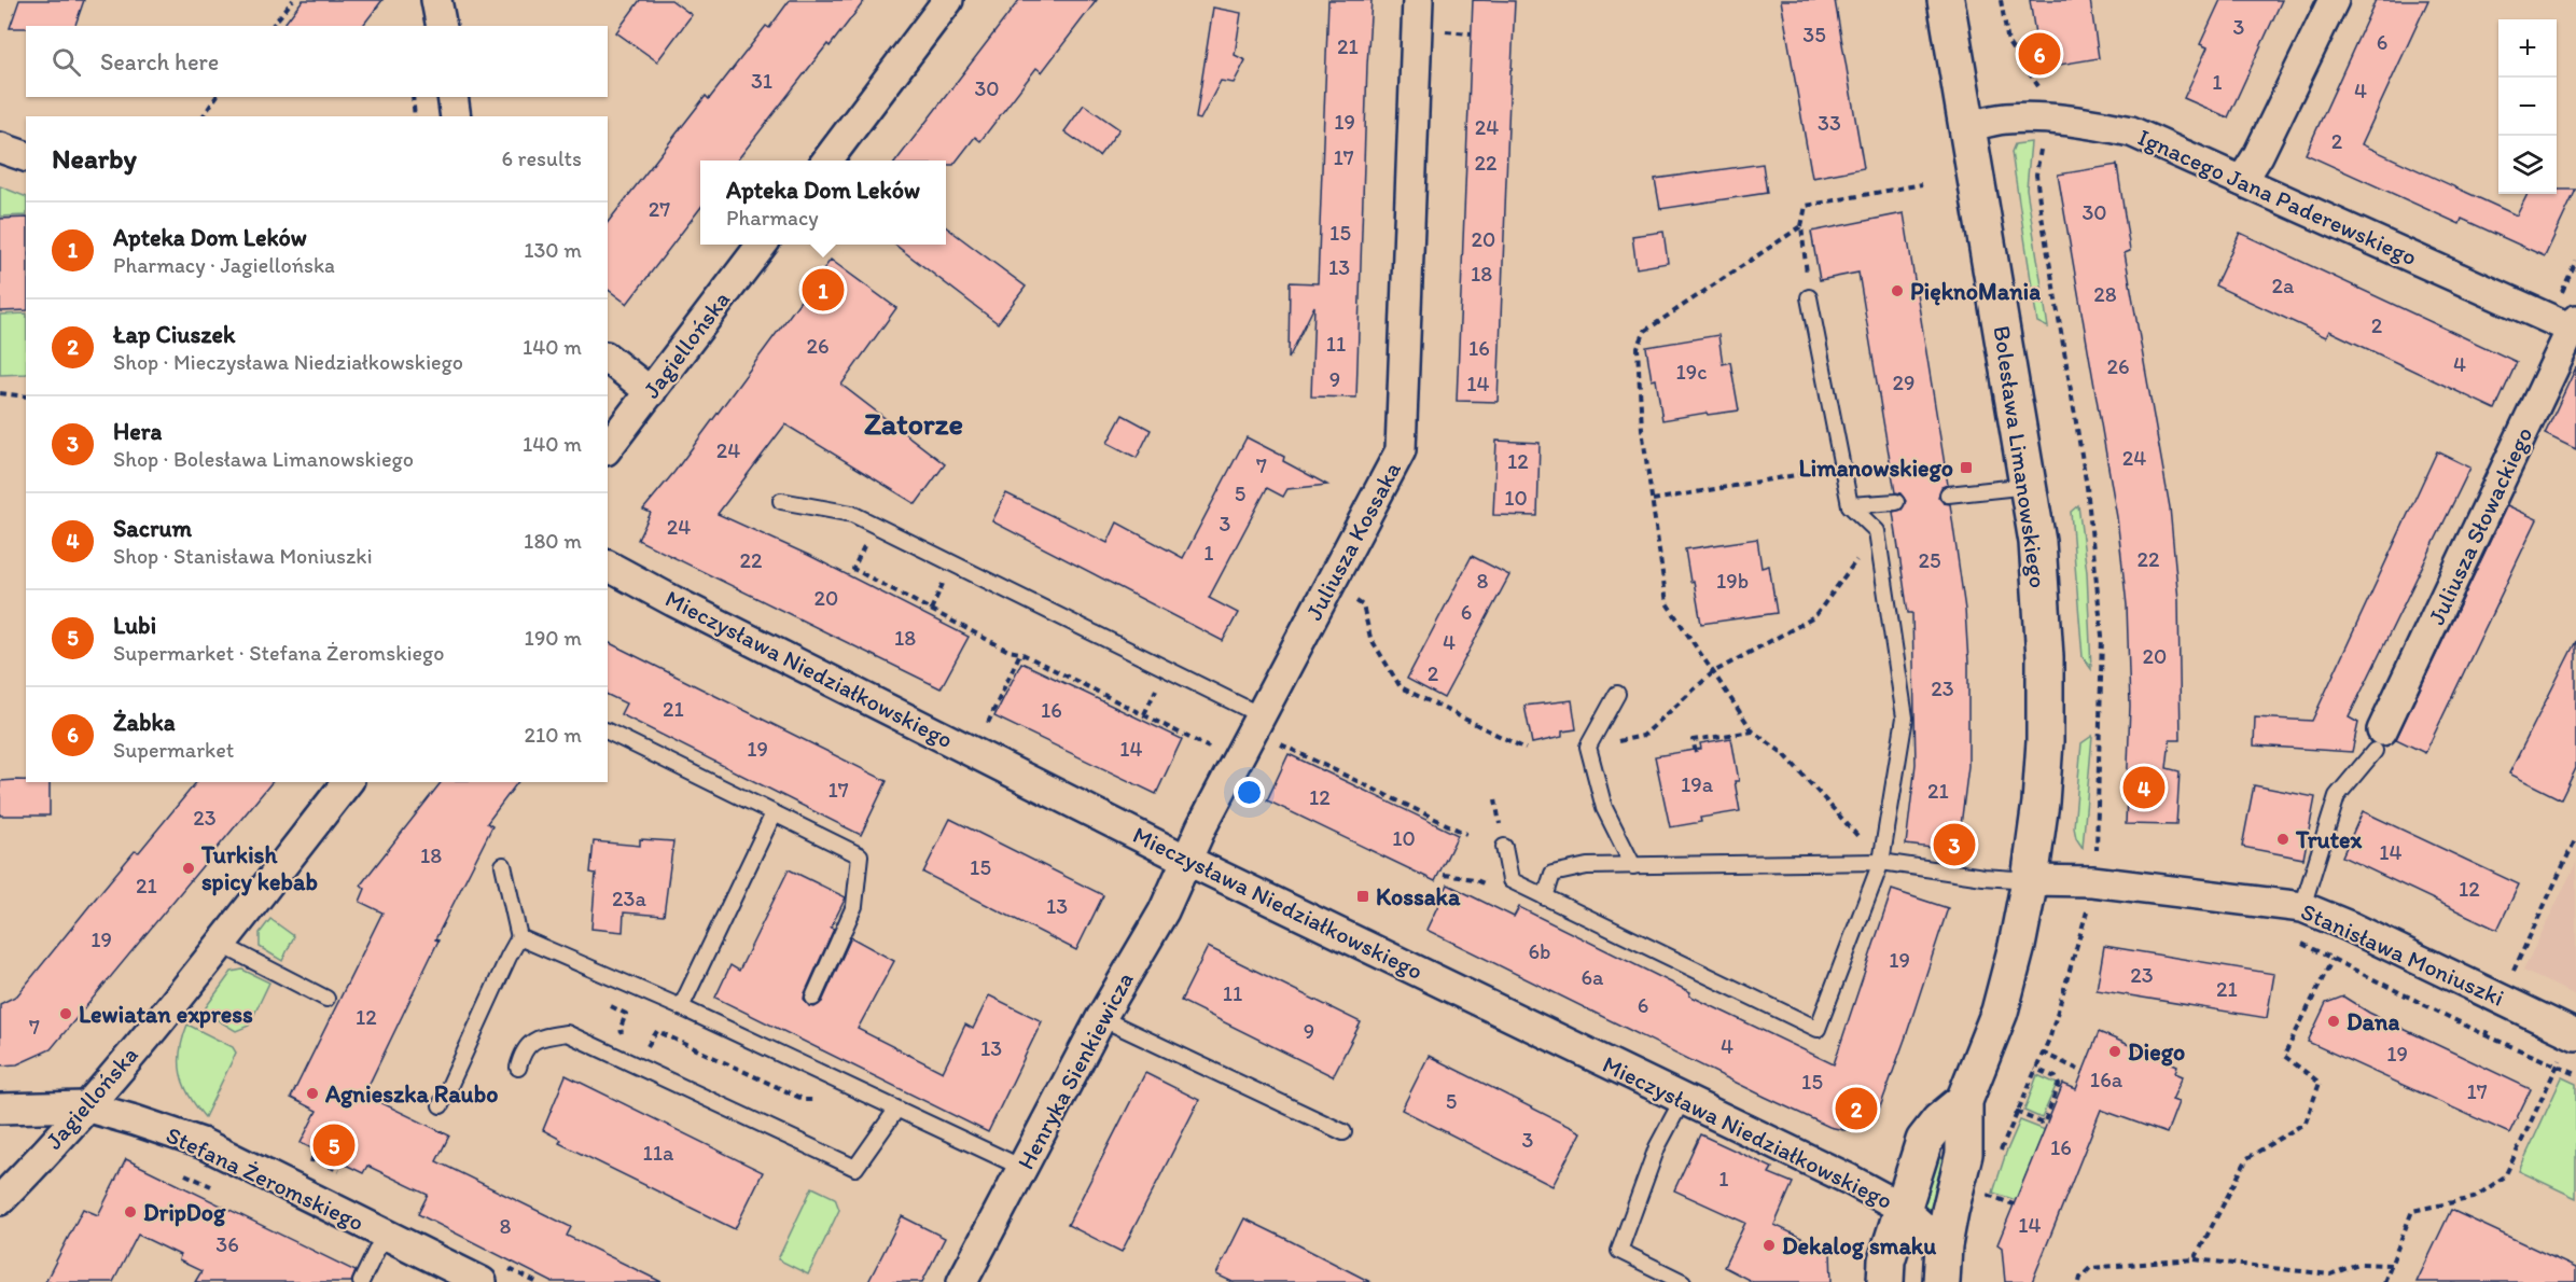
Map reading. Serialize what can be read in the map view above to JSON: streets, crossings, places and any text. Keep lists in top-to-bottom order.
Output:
{
  "streets": {
    "main road": ["Bolesława Limanowskiego"],
    "street": [
      "Ignacego Jana Paderewskiego",
      "Jagiellońska",
      "Juliusza Słowackiego",
      "Juliusza Kossaka",
      "Mieczysława Niedziałkowskiego",
      "Stanisława Moniuszki",
      "Henryka Sienkiewicza",
      "Stefana Żeromskiego"
    ]
  },
  "crossings": [
    ["Ignacego Jana Paderewskiego", "Bolesława Limanowskiego"],
    ["Ignacego Jana Paderewskiego", "Juliusza Słowackiego"],
    ["Jagiellońska", "Stefana Żeromskiego"],
    ["Bolesława Limanowskiego", "Mieczysława Niedziałkowskiego"],
    ["Bolesława Limanowskiego", "Stanisława Moniuszki"],
    ["Juliusza Kossaka", "Mieczysława Niedziałkowskiego"],
    ["Juliusza Kossaka", "Henryka Sienkiewicza"],
    ["Mieczysława Niedziałkowskiego", "Henryka Sienkiewicza"]
  ],
  "districts": ["Zatorze"],
  "places": {
    "other": [
      "PięknoMania",
      "Trutex",
      "Turkish spicy kebab",
      "Lewiatan express",
      "Dana",
      "Diego",
      "Agnieszka Raubo",
      "DripDog",
      "Dekalog smaku"
    ],
    "transit": ["Limanowskiego", "Kossaka"]
  },
  "house_numbers": [
    "3",
    "35",
    "6",
    "21",
    "31",
    "1",
    "30",
    "4",
    "19",
    "33",
    "24",
    "2",
    "17",
    "22",
    "27",
    "30",
    "15",
    "20",
    "13",
    "18",
    "2a",
    "28",
    "2",
    "11",
    "26",
    "16",
    "4",
    "26",
    "19c",
    "9",
    "29",
    "14",
    "24",
    "24",
    "12",
    "7",
    "5",
    "10",
    "3",
    "24",
    "1",
    "22",
    "22",
    "25",
    "8",
    "19b",
    "20",
    "6",
    "18",
    "4",
    "20",
    "2",
    "23",
    "21",
    "16",
    "19",
    "14",
    "19a",
    "17",
    "21",
    "12",
    "23",
    "10",
    "14",
    "18",
    "15",
    "21",
    "12",
    "23a",
    "13",
    "19",
    "6b",
    "19",
    "23",
    "6a",
    "21",
    "11",
    "6",
    "12",
    "7",
    "9",
    "4",
    "13",
    "19",
    "16a",
    "15",
    "17",
    "5",
    "3",
    "16",
    "11a",
    "1",
    "14",
    "8",
    "36"
  ],
  "page": {
    "map_buttons": ["+", "−"],
    "search": "Search here",
    "pins": [
      "6",
      "1",
      "4",
      "3",
      "2",
      "5"
    ],
    "heading": ["Nearby", "6 results"],
    "popup": ["Apteka Dom Leków", "Pharmacy"],
    "list": [
      {
        "mark": "1",
        "name": "Apteka Dom Leków",
        "note": "Pharmacy · Jagiellońska",
        "value": "130 m"
      },
      {
        "mark": "2",
        "name": "Łap Ciuszek",
        "note": "Shop · Mieczysława Niedziałkowskiego",
        "value": "140 m"
      },
      {
        "mark": "3",
        "name": "Hera",
        "note": "Shop · Bolesława Limanowskiego",
        "value": "140 m"
      },
      {
        "mark": "4",
        "name": "Sacrum",
        "note": "Shop · Stanisława Moniuszki",
        "value": "180 m"
      },
      {
        "mark": "5",
        "name": "Lubi",
        "note": "Supermarket · Stefana Żeromskiego",
        "value": "190 m"
      },
      {
        "mark": "6",
        "name": "Żabka",
        "note": "Supermarket",
        "value": "210 m"
      }
    ]
  }
}
